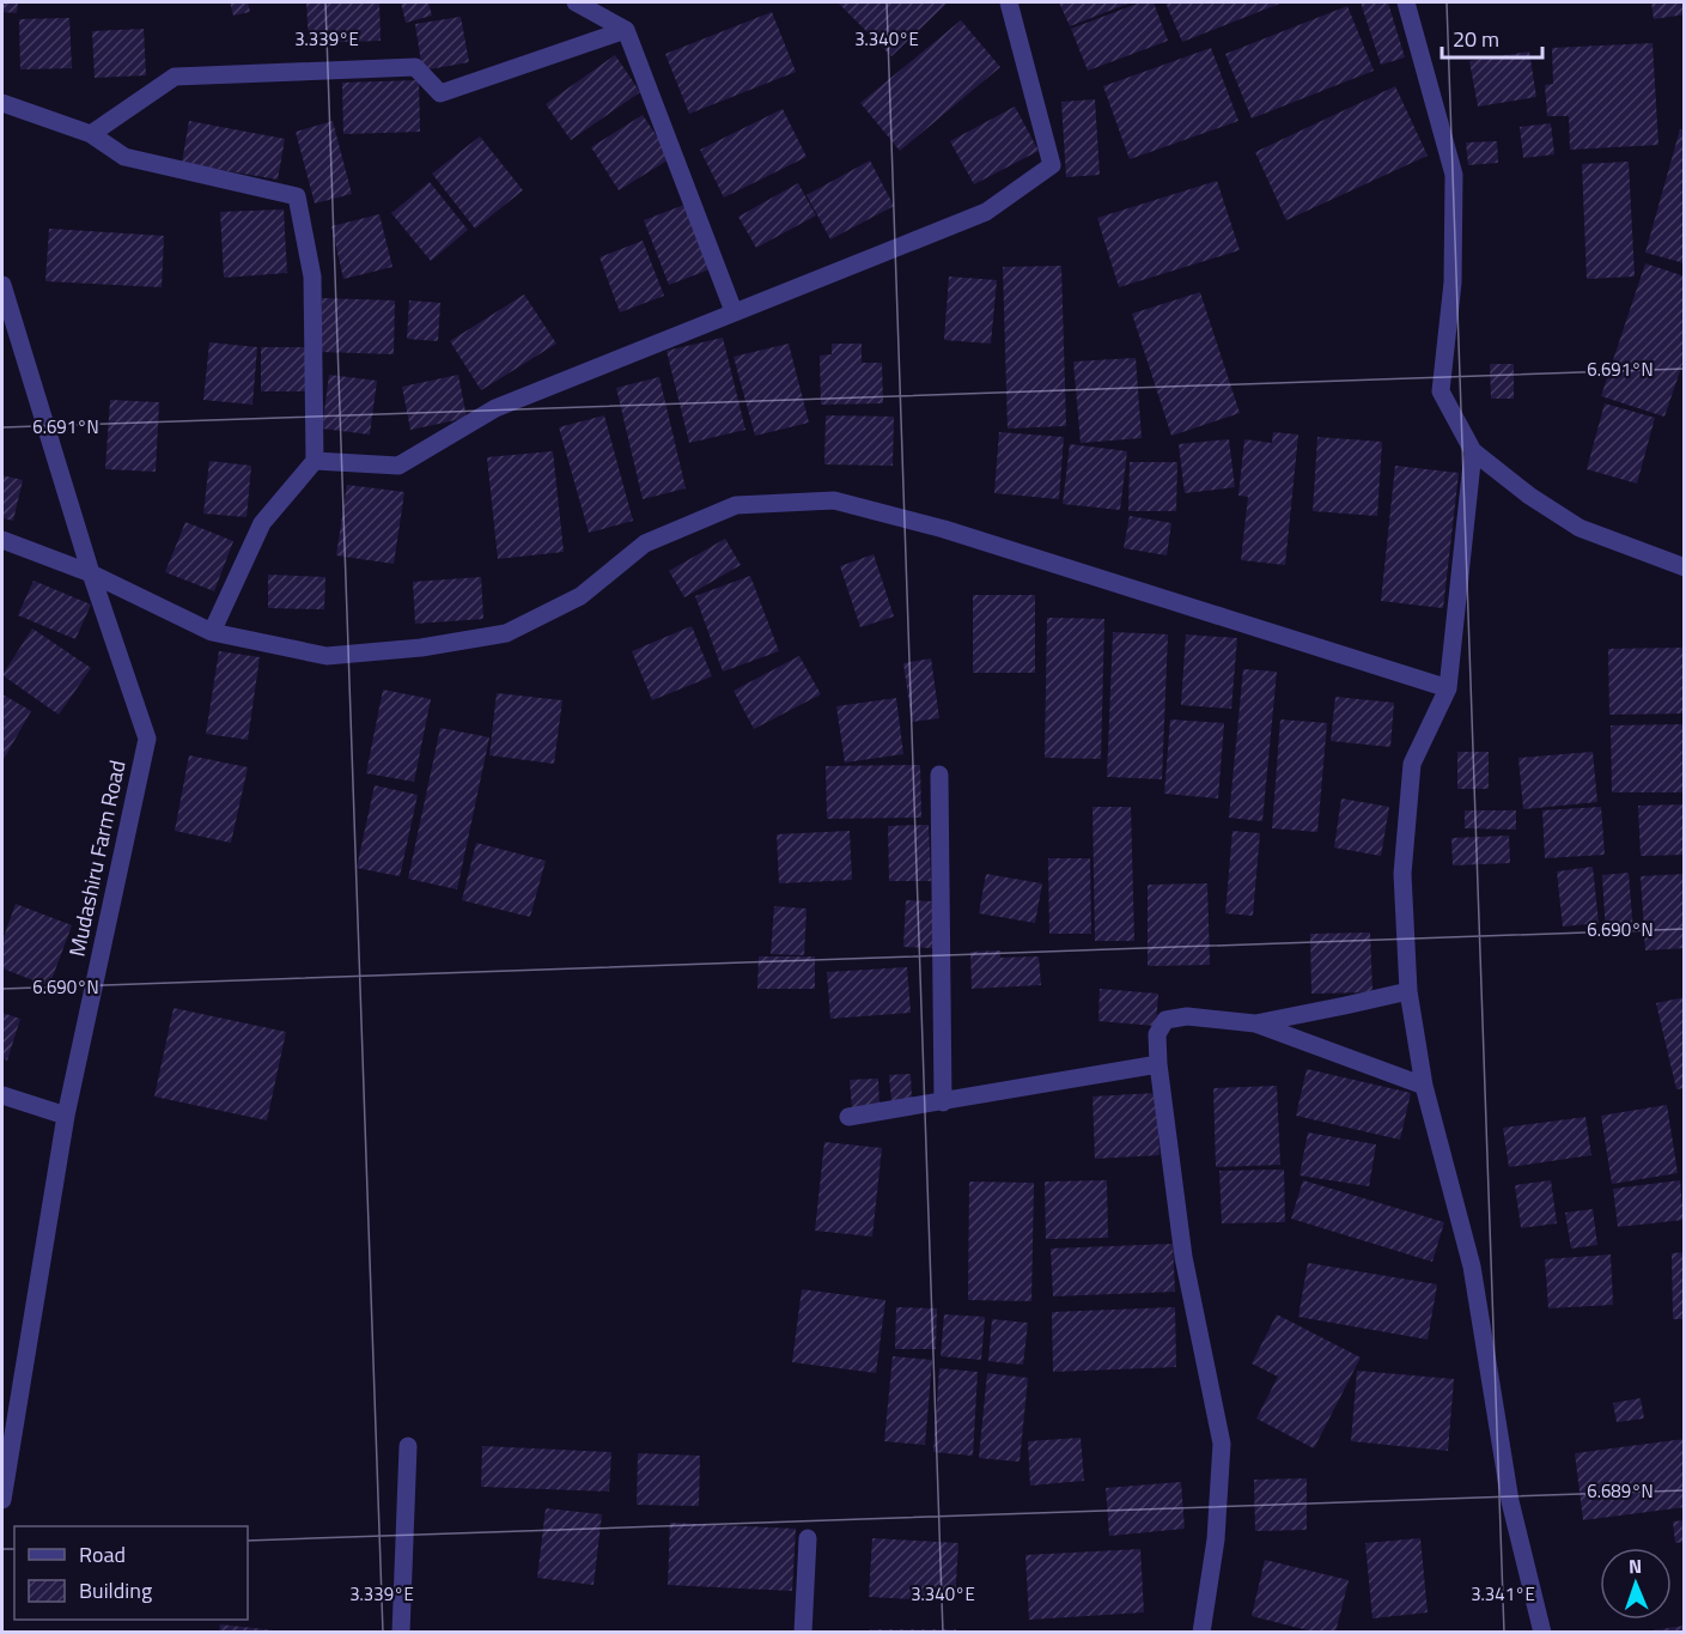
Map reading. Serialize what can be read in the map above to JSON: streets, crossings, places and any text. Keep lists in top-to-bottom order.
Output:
{
  "streets": {
    "street": ["Mudashiru Farm Road"]
  },
  "legend": ["Road", "Building"],
  "scale_bar": "20 m",
  "north": "top",
  "coordinates": [
    "3.339°E",
    "3.340°E",
    "6.691°N",
    "6.690°N",
    "6.689°N",
    "3.341°E"
  ]
}
